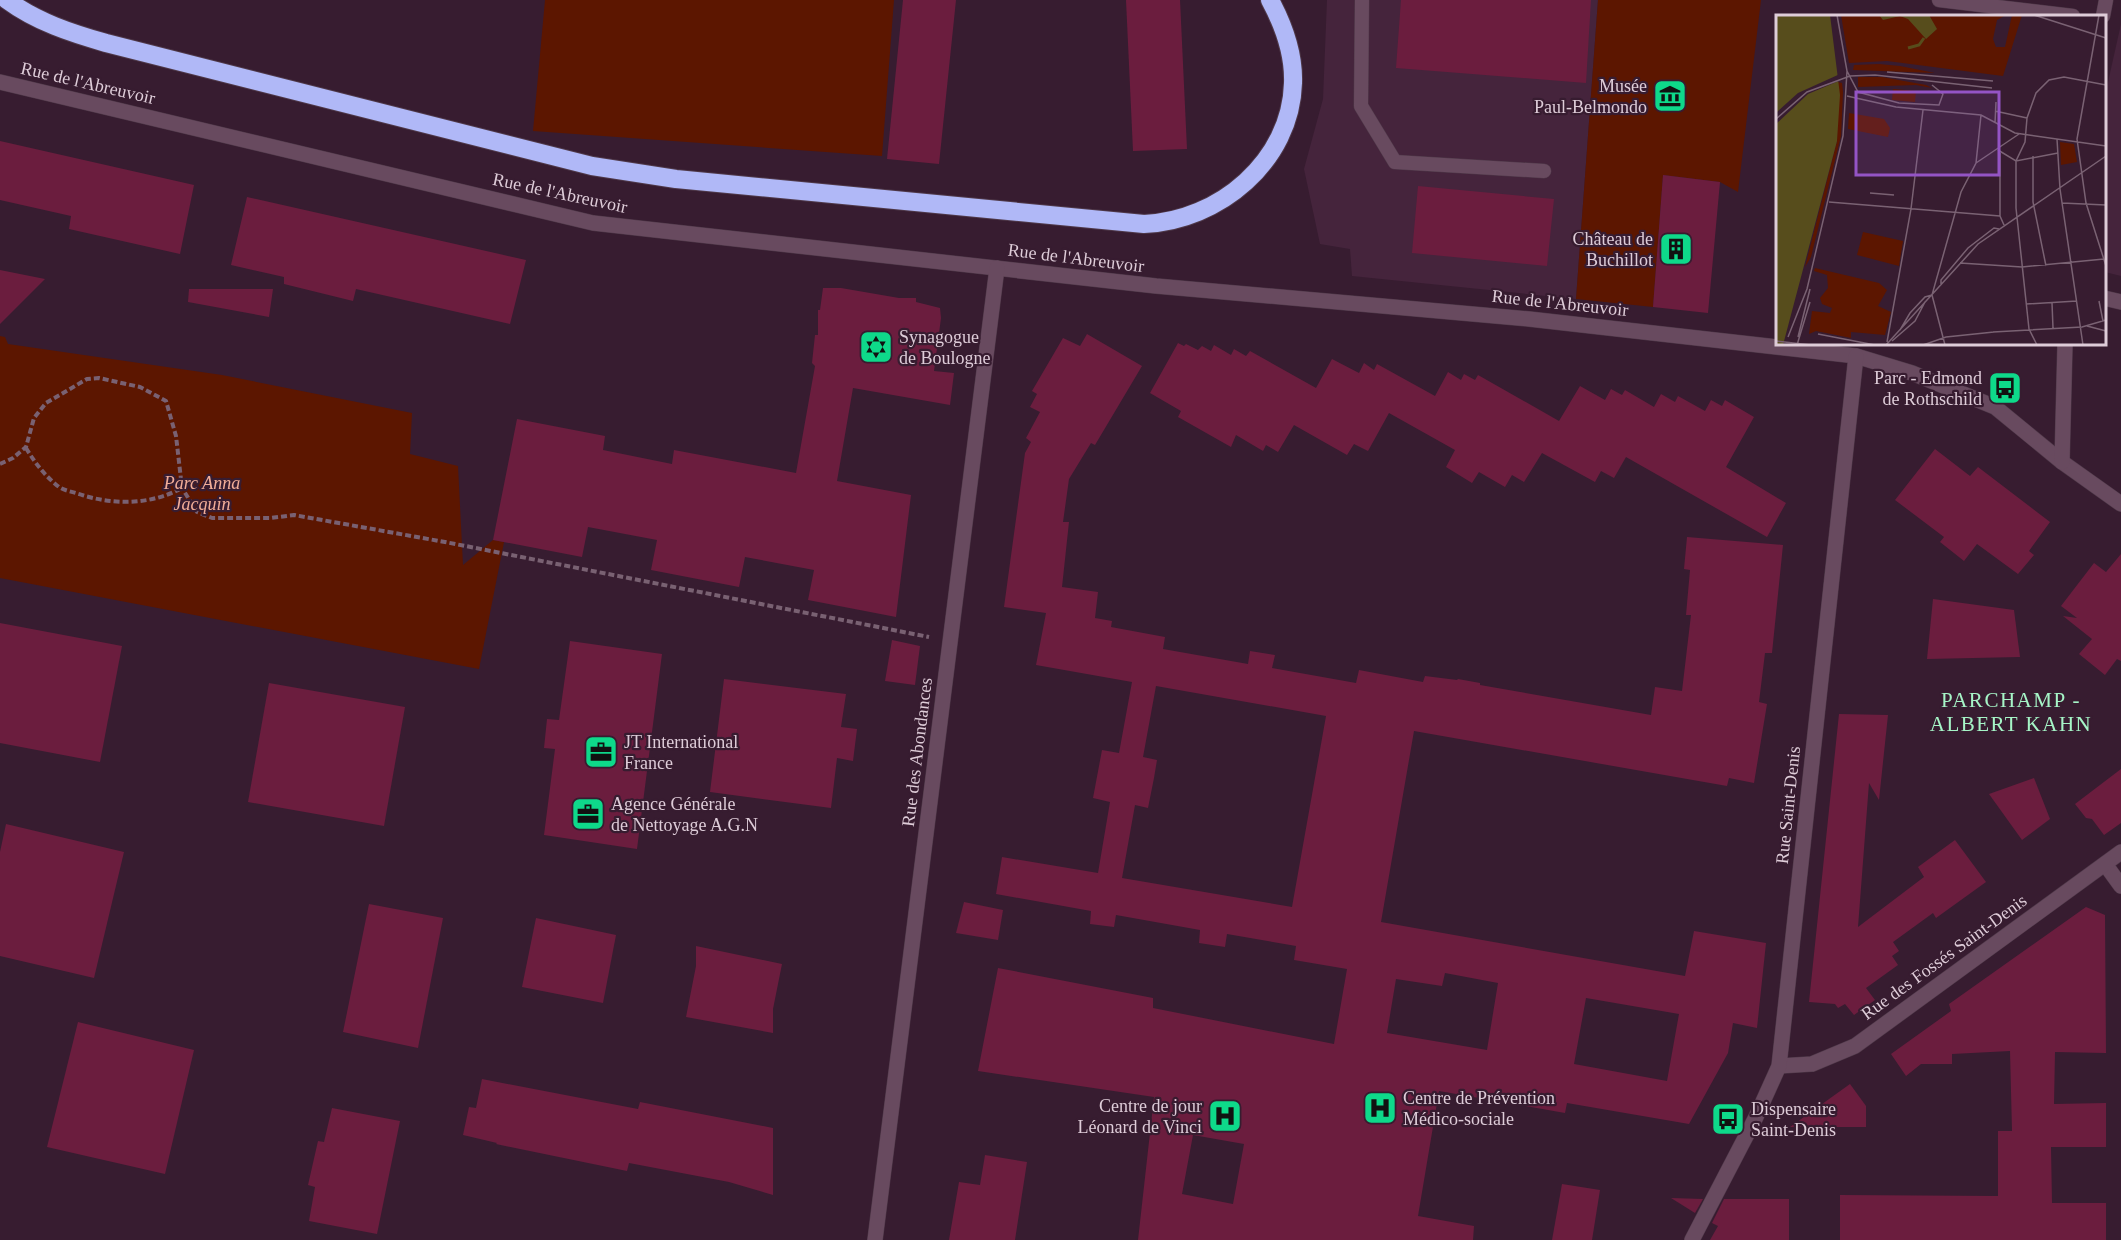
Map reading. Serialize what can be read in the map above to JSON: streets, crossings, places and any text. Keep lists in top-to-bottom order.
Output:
{
  "streets": {
    "street": [
      "Rue de l'Abreuvoir",
      "Rue des Abondances",
      "Rue Saint-Denis",
      "Rue des Fossés Saint-Denis"
    ]
  },
  "crossings": [
    ["Rue de l'Abreuvoir", "Rue des Abondances"],
    ["Rue de l'Abreuvoir", "Rue Saint-Denis"],
    ["Rue Saint-Denis", "Rue des Fossés Saint-Denis"]
  ],
  "districts": ["PARCHAMP - ALBERT KAHN"],
  "parks": ["Parc Anna Jacquin"],
  "places": {
    "museum": ["Musée Paul-Belmondo"],
    "building": ["Château de Buchillot"],
    "synagogue": ["Synagogue de Boulogne"],
    "bus stop": ["Parc - Edmond de Rothschild", "Dispensaire Saint-Denis"],
    "office": ["JT International France", "Agence Générale de Nettoyage A.G.N"],
    "hospital": ["Centre de Prévention Médico-sociale", "Centre de jour Léonard de Vinci"]
  }
}
